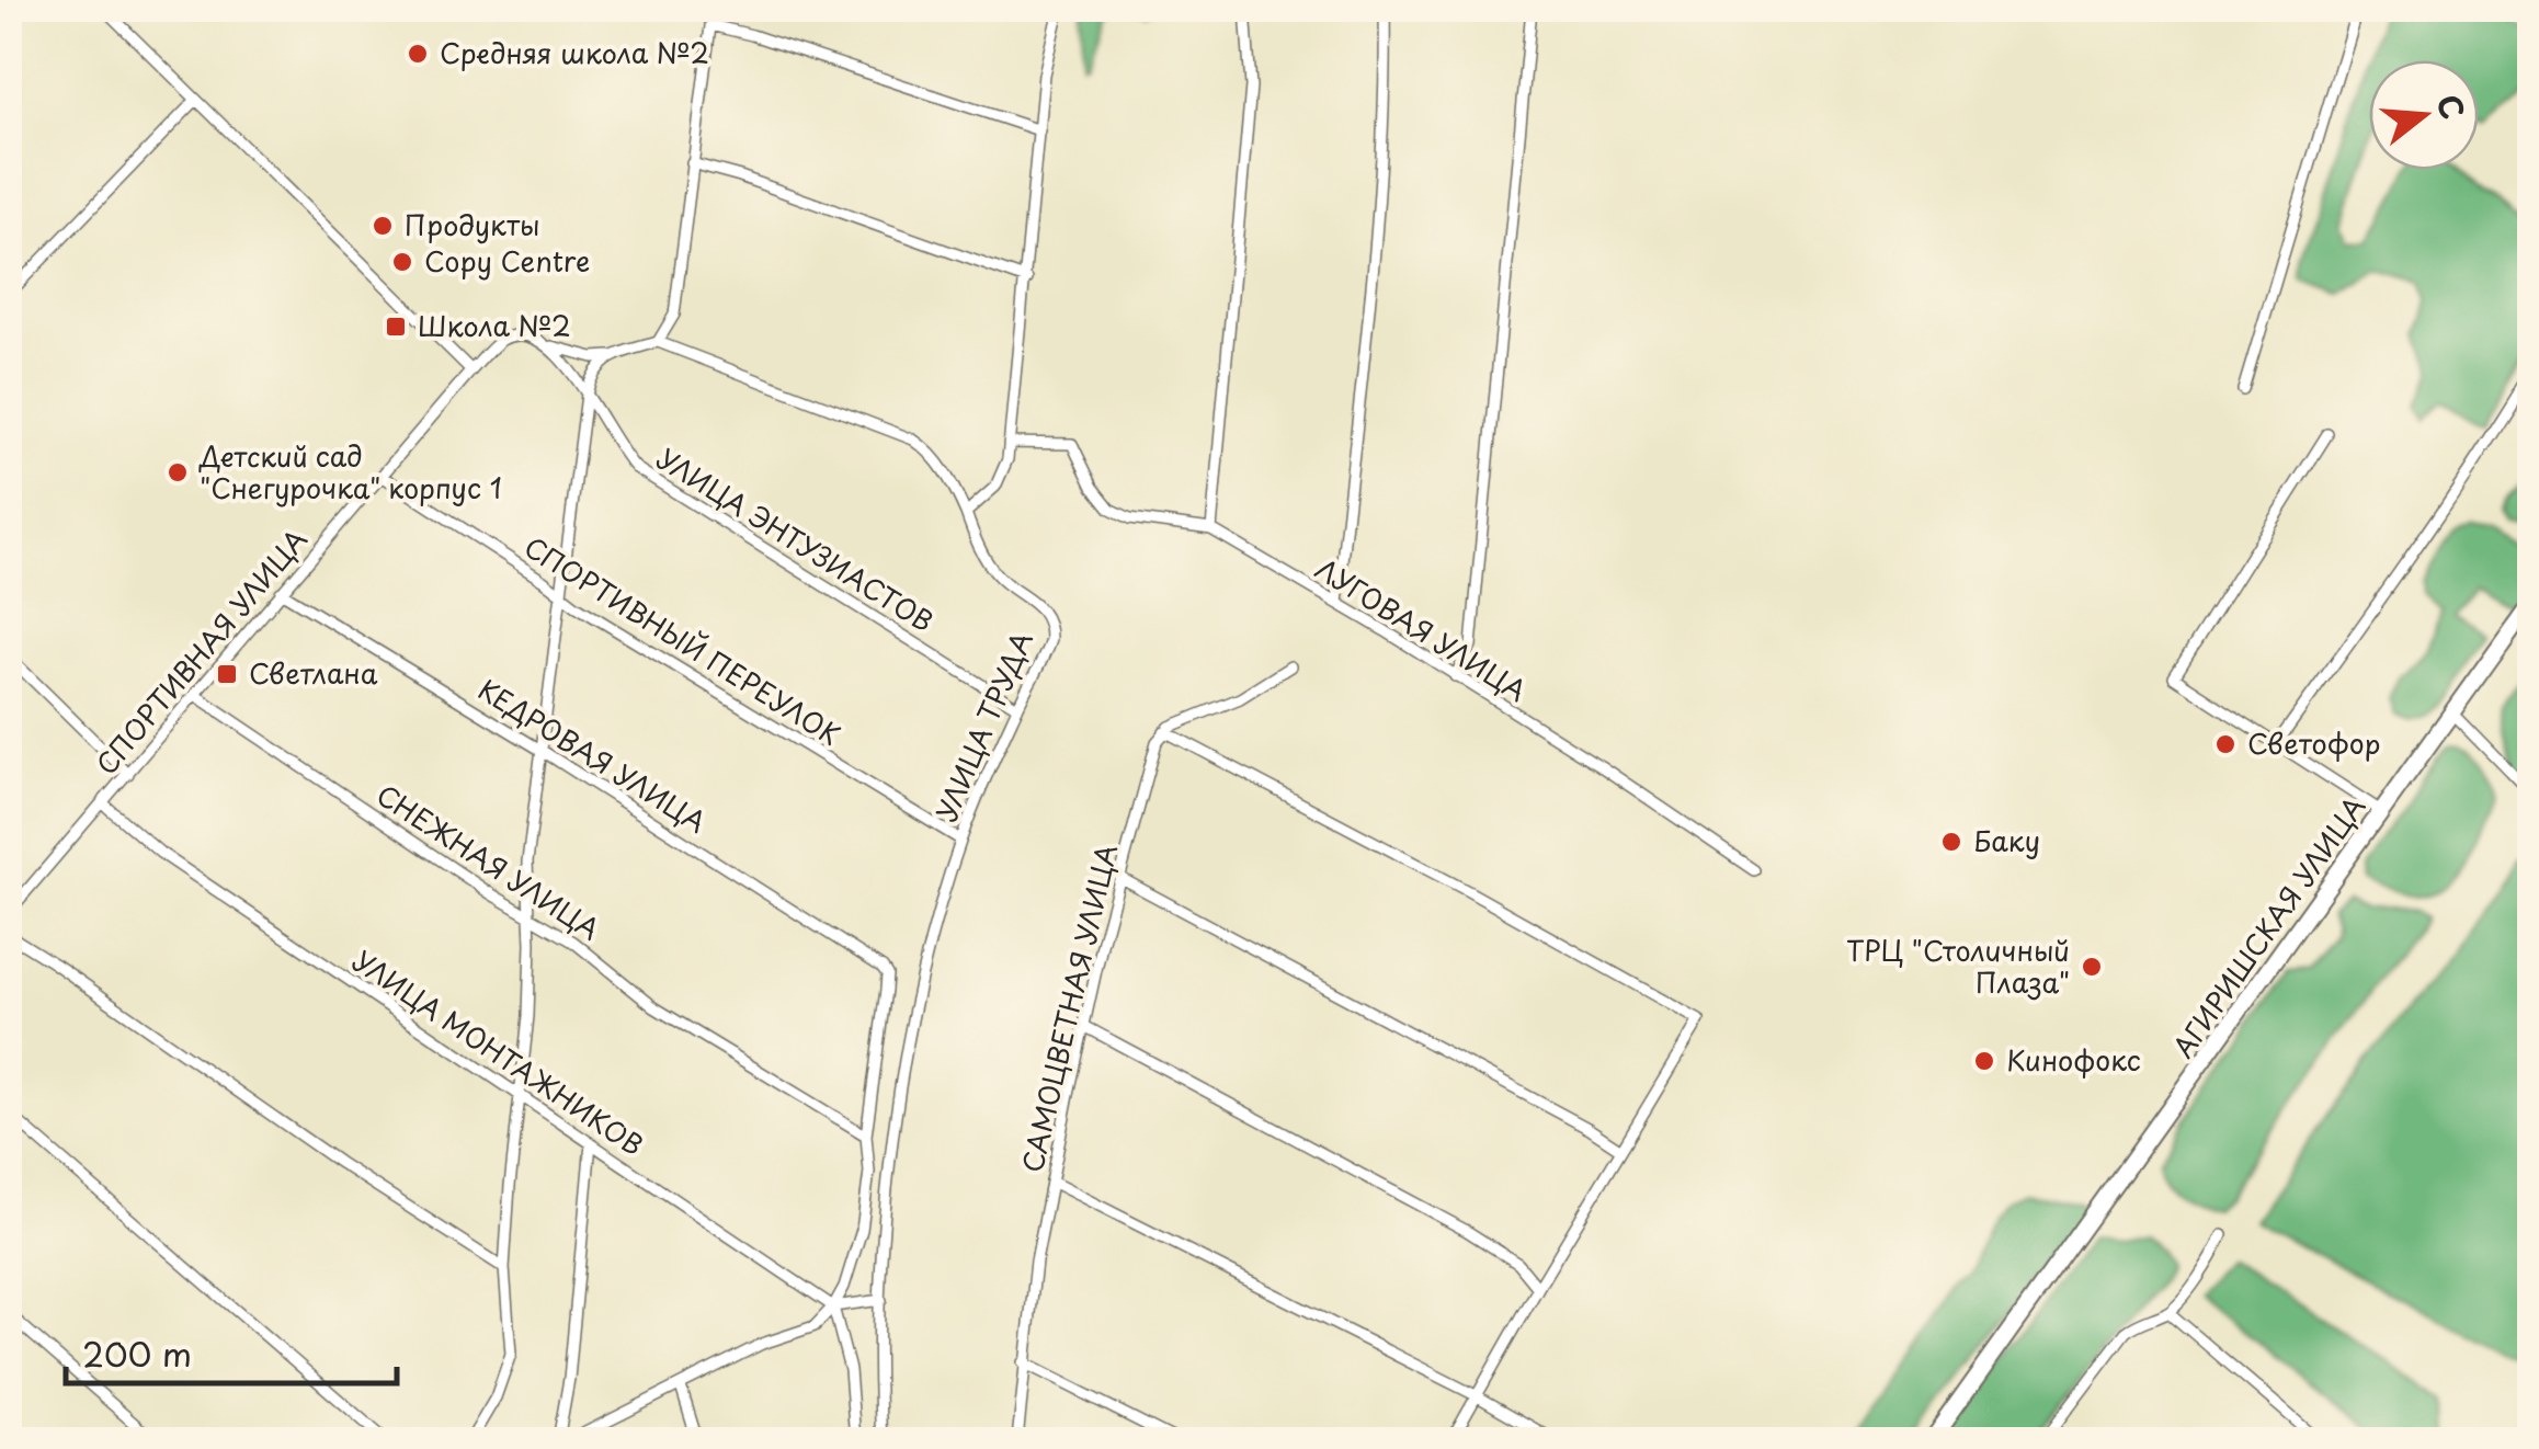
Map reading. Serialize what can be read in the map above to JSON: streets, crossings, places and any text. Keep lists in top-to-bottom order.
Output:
{
  "streets": {
    "street": [
      "УЛИЦА ЭНТУЗИАСТОВ",
      "ЛУГОВАЯ УЛИЦА",
      "СПОРТИВНЫЙ ПЕРЕУЛОК",
      "СПОРТИВНАЯ УЛИЦА",
      "УЛИЦА ТРУДА",
      "КЕДРОВАЯ УЛИЦА",
      "СНЕЖНАЯ УЛИЦА",
      "АГИРИШСКАЯ УЛИЦА",
      "САМОЦВЕТНАЯ УЛИЦА",
      "УЛИЦА МОНТАЖНИКОВ"
    ]
  },
  "crossings": [
    ["УЛИЦА ЭНТУЗИАСТОВ", "УЛИЦА ТРУДА"],
    ["СПОРТИВНЫЙ ПЕРЕУЛОК", "СПОРТИВНАЯ УЛИЦА"],
    ["СПОРТИВНЫЙ ПЕРЕУЛОК", "УЛИЦА ТРУДА"],
    ["СПОРТИВНАЯ УЛИЦА", "КЕДРОВАЯ УЛИЦА"],
    ["СПОРТИВНАЯ УЛИЦА", "СНЕЖНАЯ УЛИЦА"],
    ["СПОРТИВНАЯ УЛИЦА", "УЛИЦА МОНТАЖНИКОВ"],
    ["КЕДРОВАЯ УЛИЦА", "СНЕЖНАЯ УЛИЦА"]
  ],
  "places": {
    "other": [
      "Средняя школа №2",
      "Продукты",
      "Copy Centre",
      "Детский сад \"Снегурочка\" корпус 1",
      "Светофор",
      "Баку",
      "ТРЦ \"Столичный Плаза\"",
      "Кинофокс"
    ],
    "transit": ["Школа №2", "Светлана"]
  },
  "scale_bar": "200 m",
  "north": "right"
}
